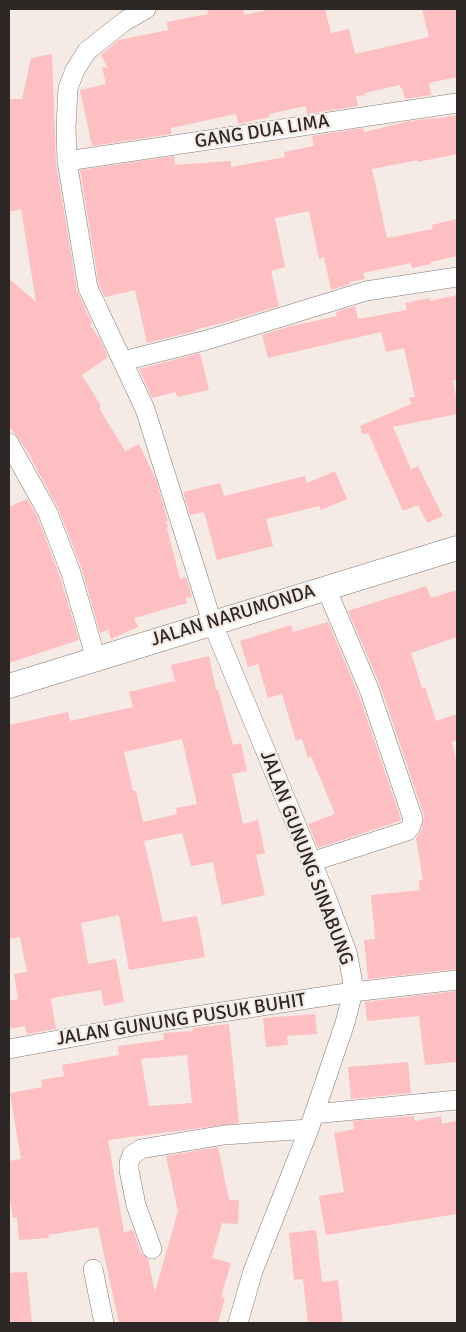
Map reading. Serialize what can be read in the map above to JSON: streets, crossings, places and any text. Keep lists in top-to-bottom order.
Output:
{
  "streets": {
    "street": [
      "GANG DUA LIMA",
      "JALAN NARUMONDA",
      "JALAN GUNUNG SINABUNG",
      "JALAN GUNUNG PUSUK BUHIT"
    ]
  },
  "crossings": [
    ["GANG DUA LIMA", "JALAN GUNUNG SINABUNG"],
    ["JALAN NARUMONDA", "JALAN GUNUNG SINABUNG"],
    ["JALAN GUNUNG SINABUNG", "JALAN GUNUNG PUSUK BUHIT"]
  ]
}
